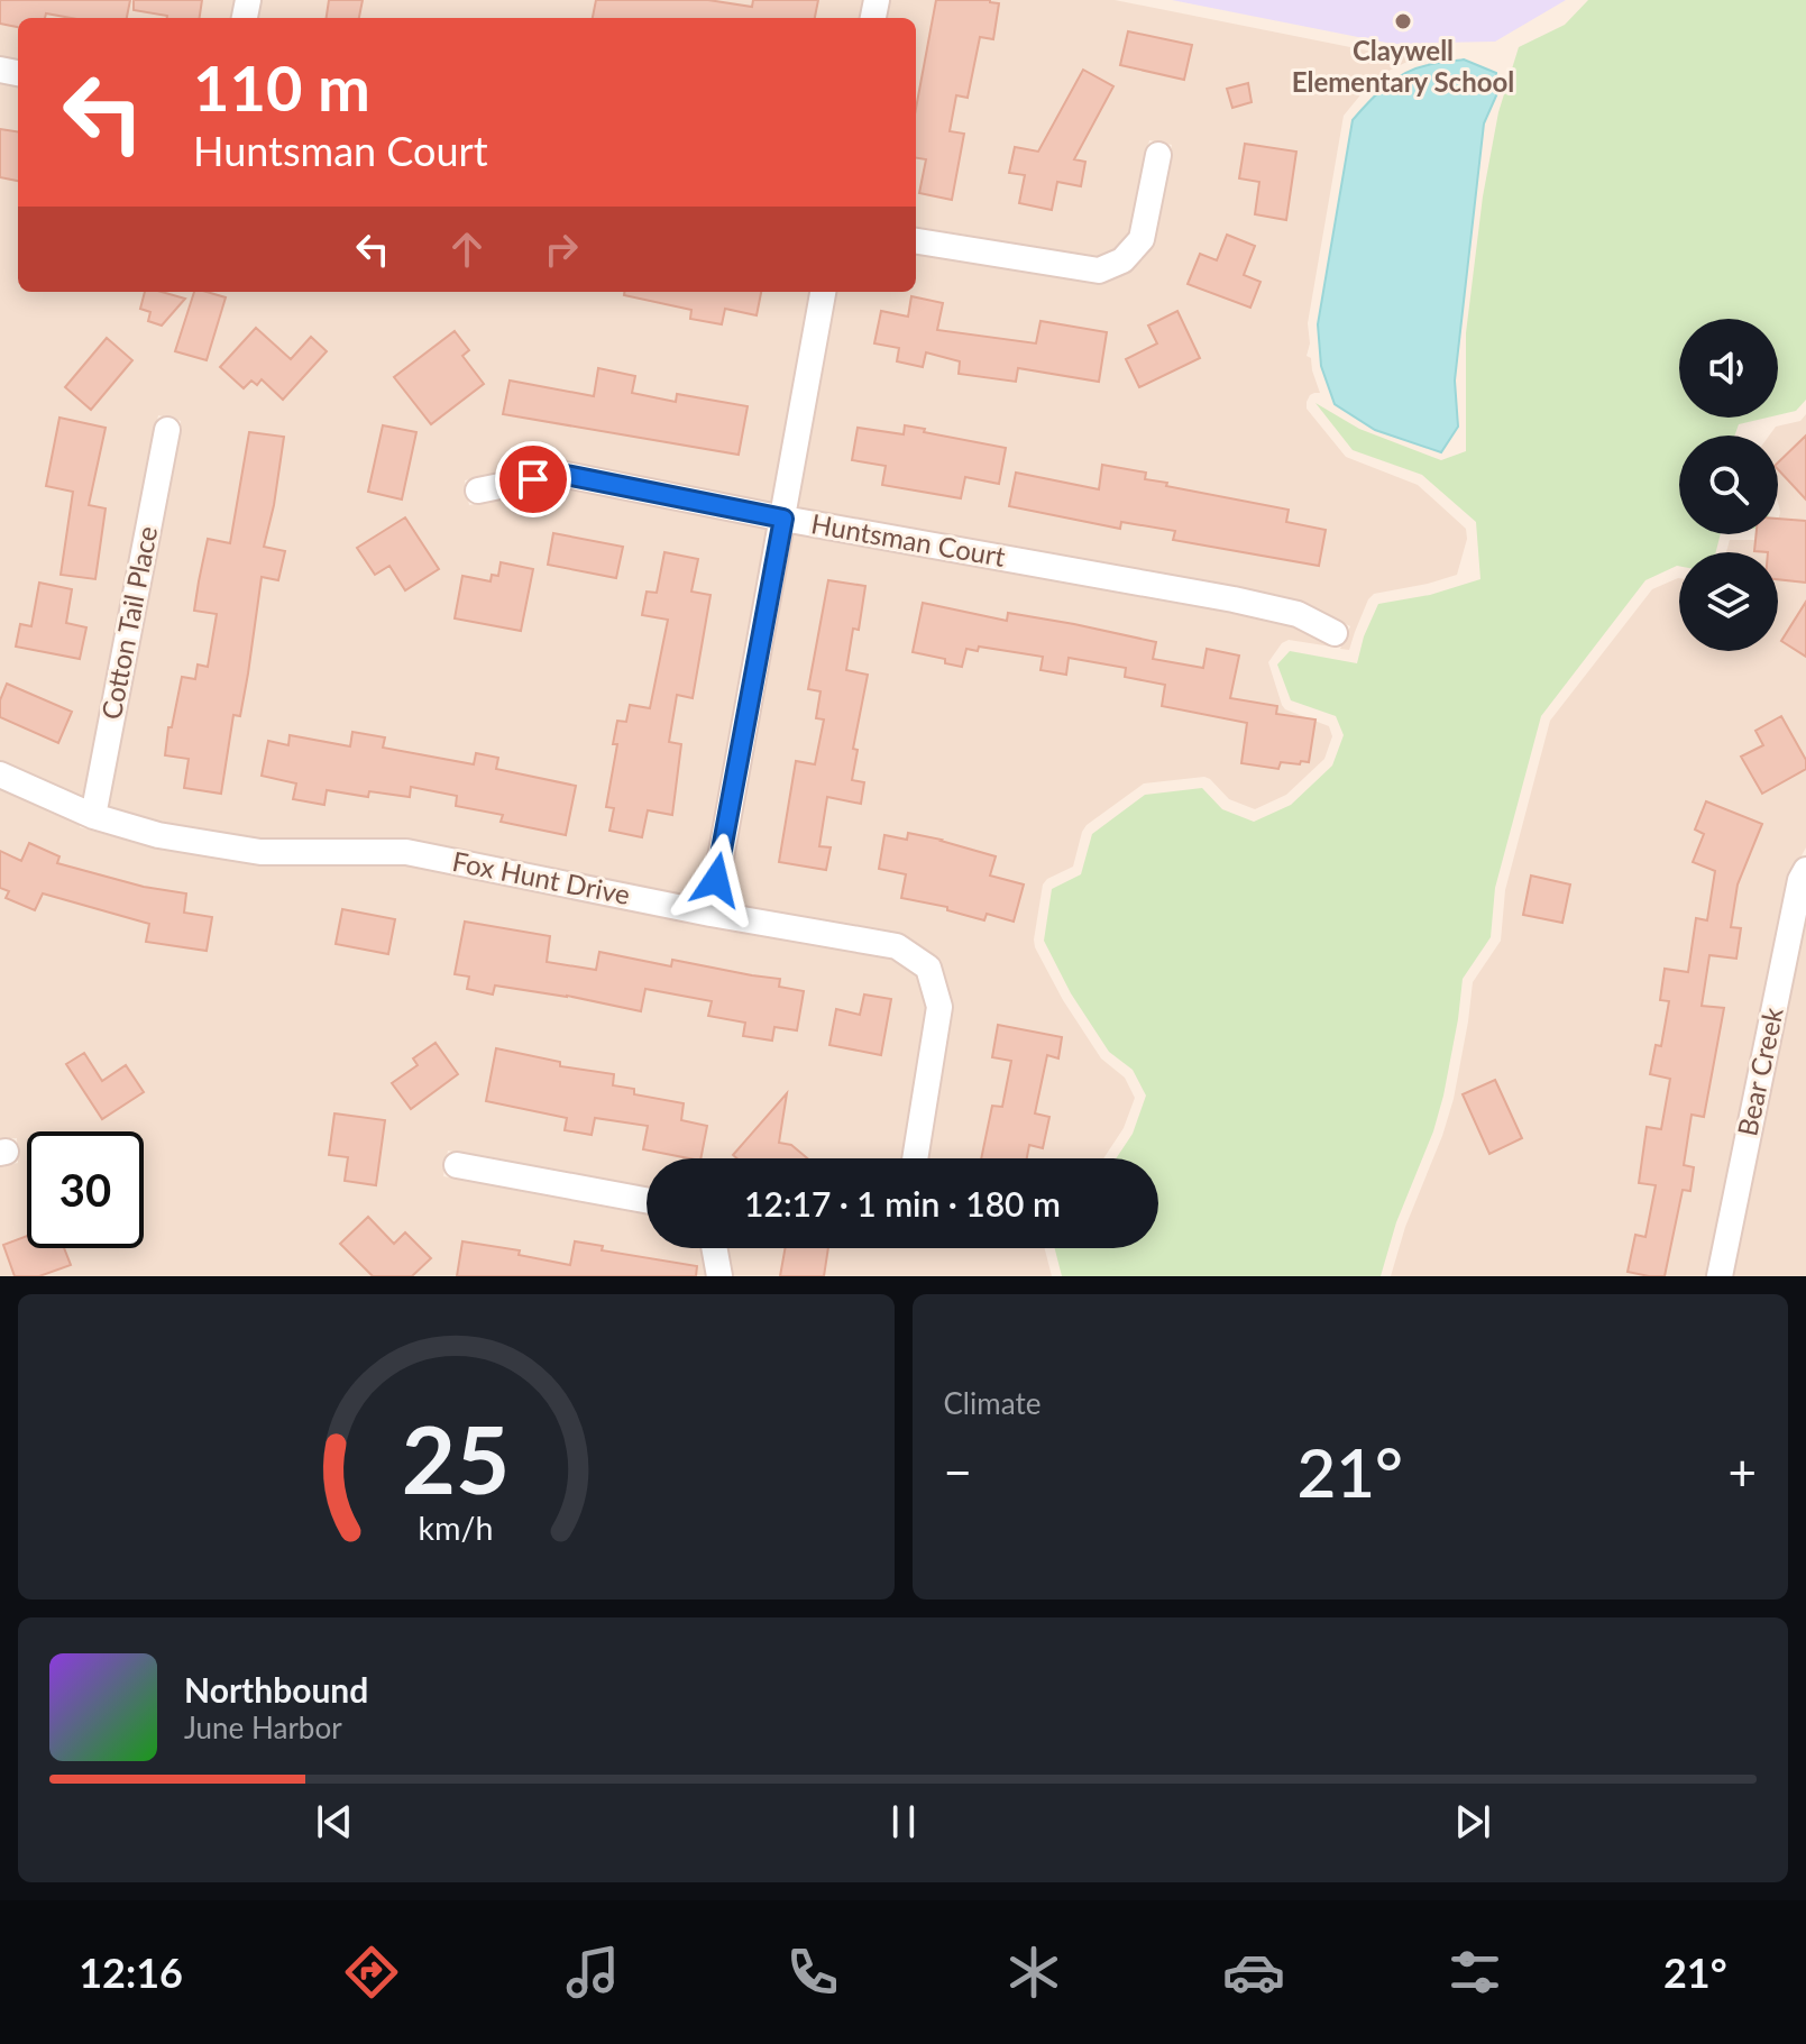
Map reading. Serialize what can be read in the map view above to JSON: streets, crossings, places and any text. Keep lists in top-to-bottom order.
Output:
{
  "streets": {
    "street": [
      "Huntsman Court",
      "Cotton Tail Place",
      "Fox Hunt Drive",
      "Bear Creek"
    ]
  },
  "crossings": [
    ["Cotton Tail Place", "Fox Hunt Drive"]
  ],
  "places": ["Claywell Elementary School"],
  "page": {
    "turn": ["110 m", "Huntsman Court"],
    "limit": "30",
    "trip": "12:17 · 1 min · 180 m",
    "tile": "Climate",
    "heat": ["−", "21°", "+"],
    "song": ["Northbound", "June Harbor"],
    "tabs": ["12:16", "21°"],
    "gauge": ["25", "km/h"]
  }
}
